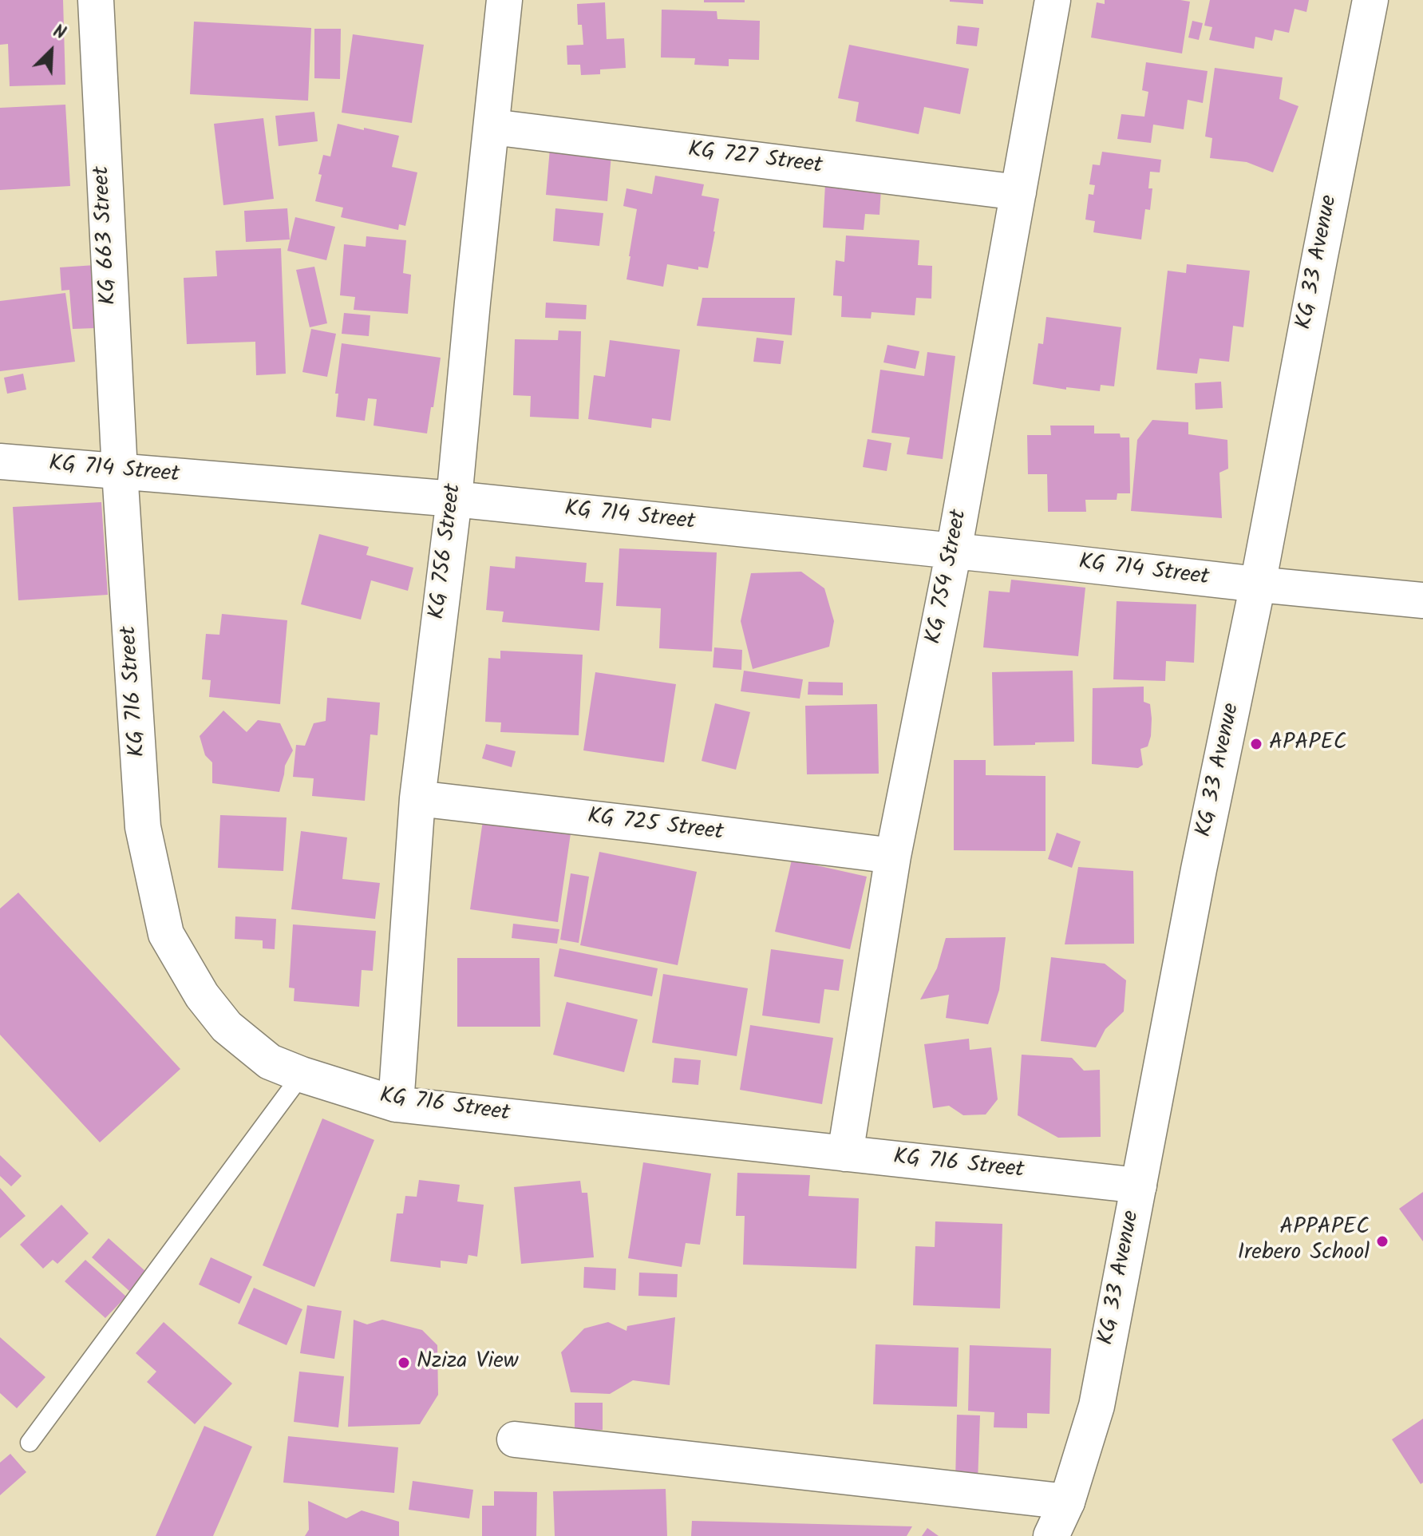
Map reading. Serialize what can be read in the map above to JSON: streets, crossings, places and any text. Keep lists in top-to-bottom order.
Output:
{
  "streets": {
    "street": [
      "KG 727 Street",
      "KG 663 Street",
      "KG 33 Avenue",
      "KG 714 Street",
      "KG 756 Street",
      "KG 754 Street",
      "KG 716 Street",
      "KG 725 Street"
    ]
  },
  "crossings": [
    ["KG 727 Street", "KG 756 Street"],
    ["KG 727 Street", "KG 754 Street"],
    ["KG 663 Street", "KG 714 Street"],
    ["KG 663 Street", "KG 716 Street"],
    ["KG 33 Avenue", "KG 714 Street"],
    ["KG 33 Avenue", "KG 716 Street"],
    ["KG 714 Street", "KG 756 Street"],
    ["KG 714 Street", "KG 754 Street"],
    ["KG 714 Street", "KG 716 Street"],
    ["KG 756 Street", "KG 716 Street"],
    ["KG 756 Street", "KG 725 Street"],
    ["KG 754 Street", "KG 716 Street"],
    ["KG 754 Street", "KG 725 Street"]
  ],
  "places": ["APAPEC", "APPAPEC Irebero School", "Nziza View"],
  "north": "top right"
}
